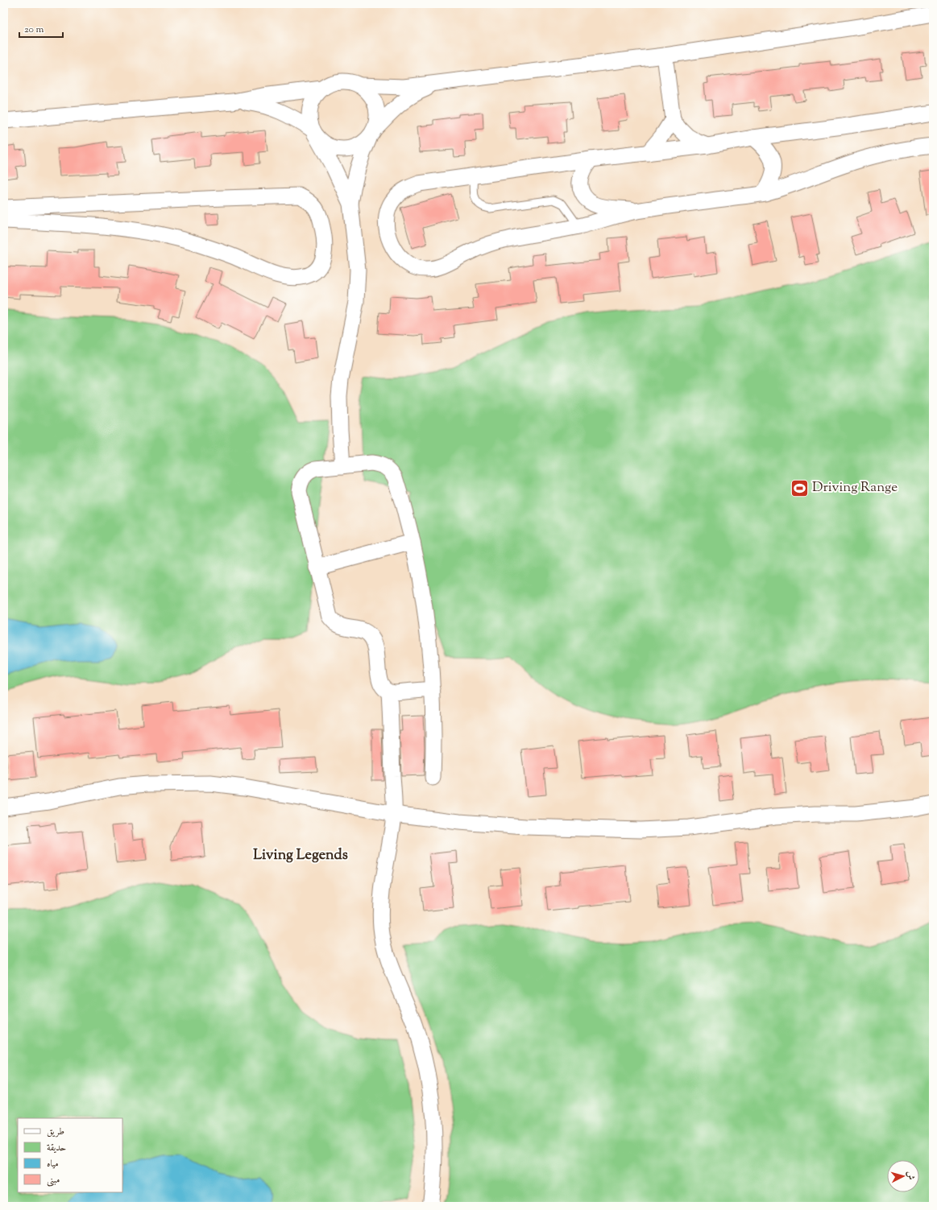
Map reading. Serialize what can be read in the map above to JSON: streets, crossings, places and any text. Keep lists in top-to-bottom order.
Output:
{
  "districts": ["Living Legends"],
  "places": {
    "sports": ["Driving Range"]
  },
  "legend": [
    "طريق",
    "حديقة",
    "مياه",
    "مبنى"
  ],
  "scale_bar": "20 m",
  "north": "right"
}
